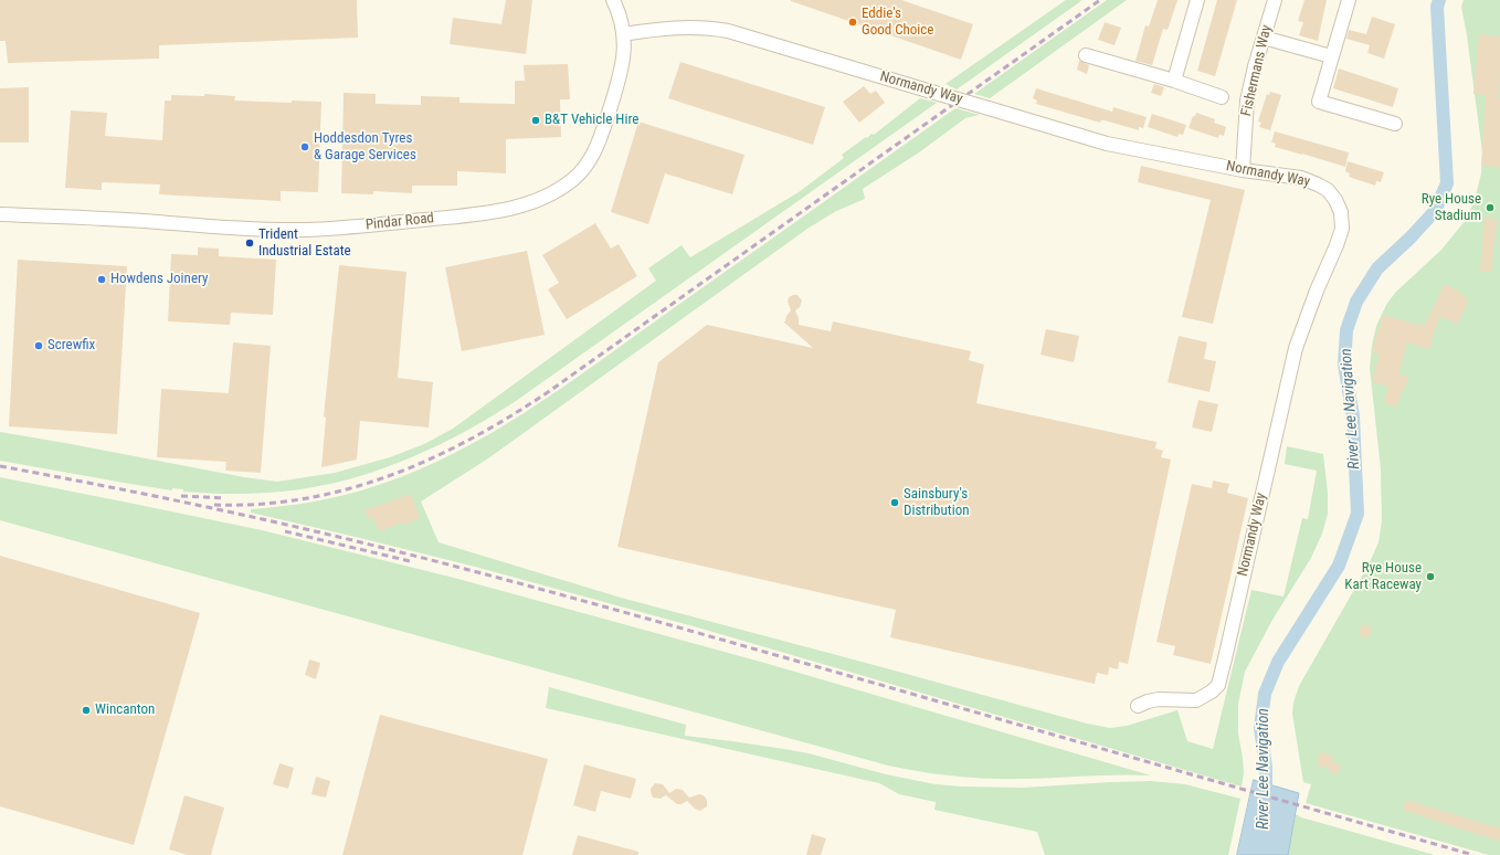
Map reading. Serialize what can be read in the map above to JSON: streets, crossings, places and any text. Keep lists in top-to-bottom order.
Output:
{
  "streets": {
    "street": ["Fishermans Way", "Normandy Way", "Pindar Road"]
  },
  "crossings": [
    ["Fishermans Way", "Normandy Way"],
    ["Normandy Way", "Pindar Road"]
  ],
  "water": ["River Lee Navigation"],
  "places": [
    "Eddie's Good Choice",
    "B&T Vehicle Hire",
    "Hoddesdon Tyres & Garage Services",
    "Rye House Stadium",
    "Trident Industrial Estate",
    "Howdens Joinery",
    "Screwfix",
    "Sainsbury's Distribution",
    "Rye House Kart Raceway",
    "Wincanton"
  ]
}
